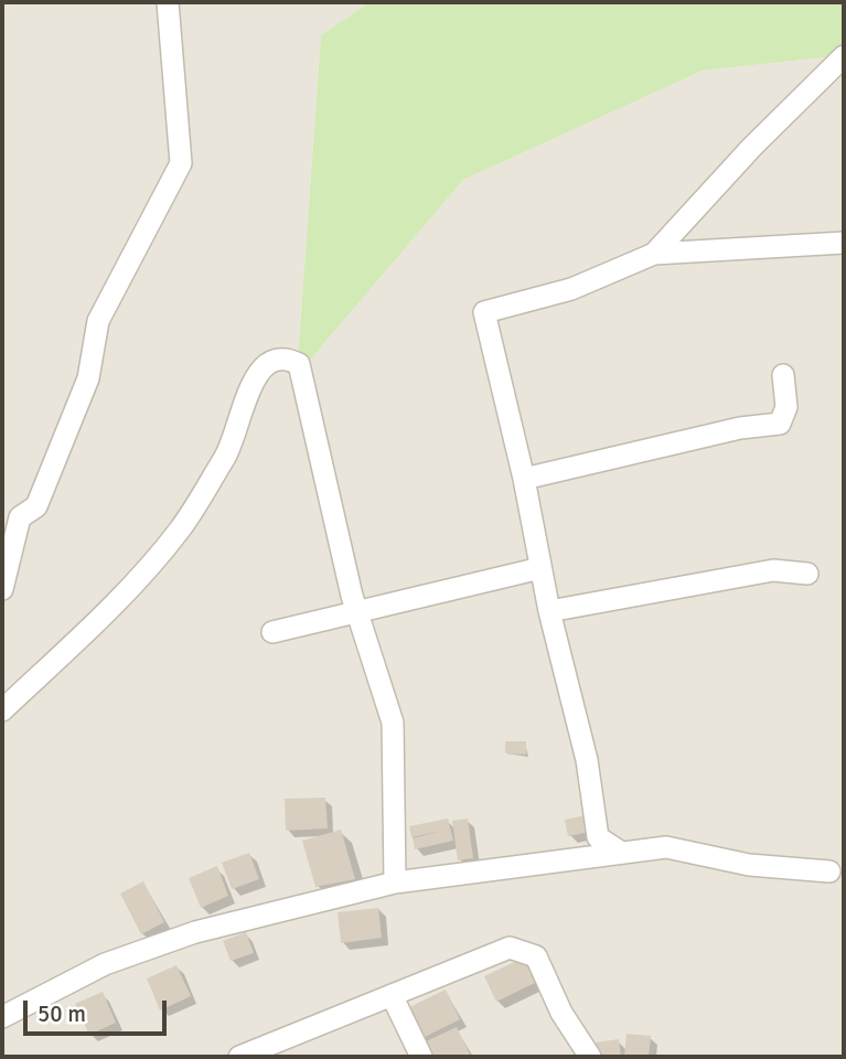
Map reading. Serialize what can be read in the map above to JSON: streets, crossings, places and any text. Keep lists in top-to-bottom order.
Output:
{
  "scale_bar": "50 m"
}
